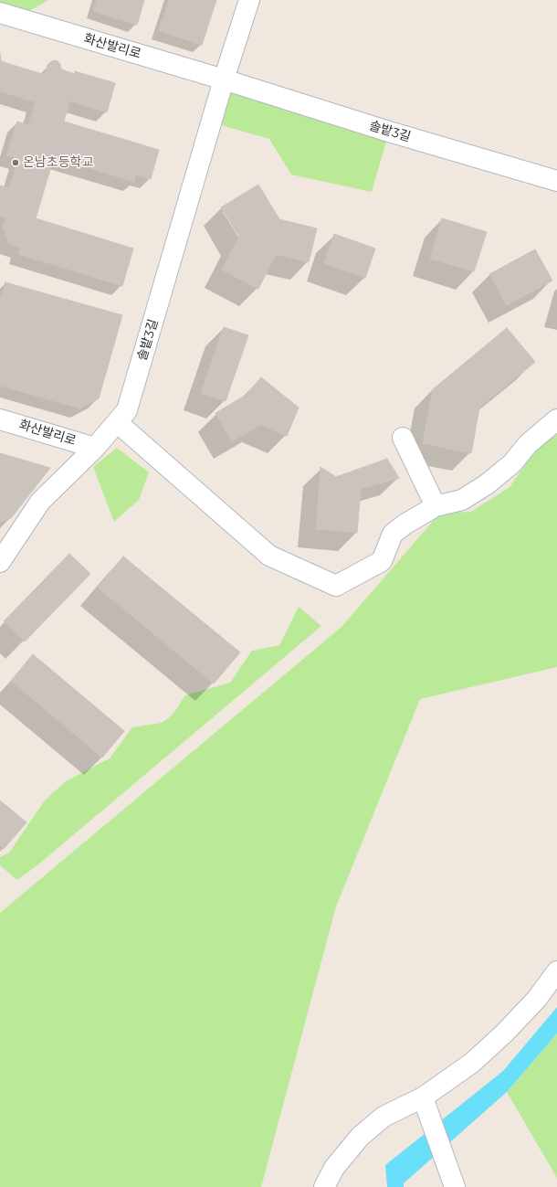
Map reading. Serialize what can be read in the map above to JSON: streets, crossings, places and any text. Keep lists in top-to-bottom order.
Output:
{
  "streets": {
    "street": ["화산발리로", "솔밭3길"]
  },
  "crossings": [
    ["화산발리로", "솔밭3길"]
  ],
  "places": ["온남초등학교"]
}
